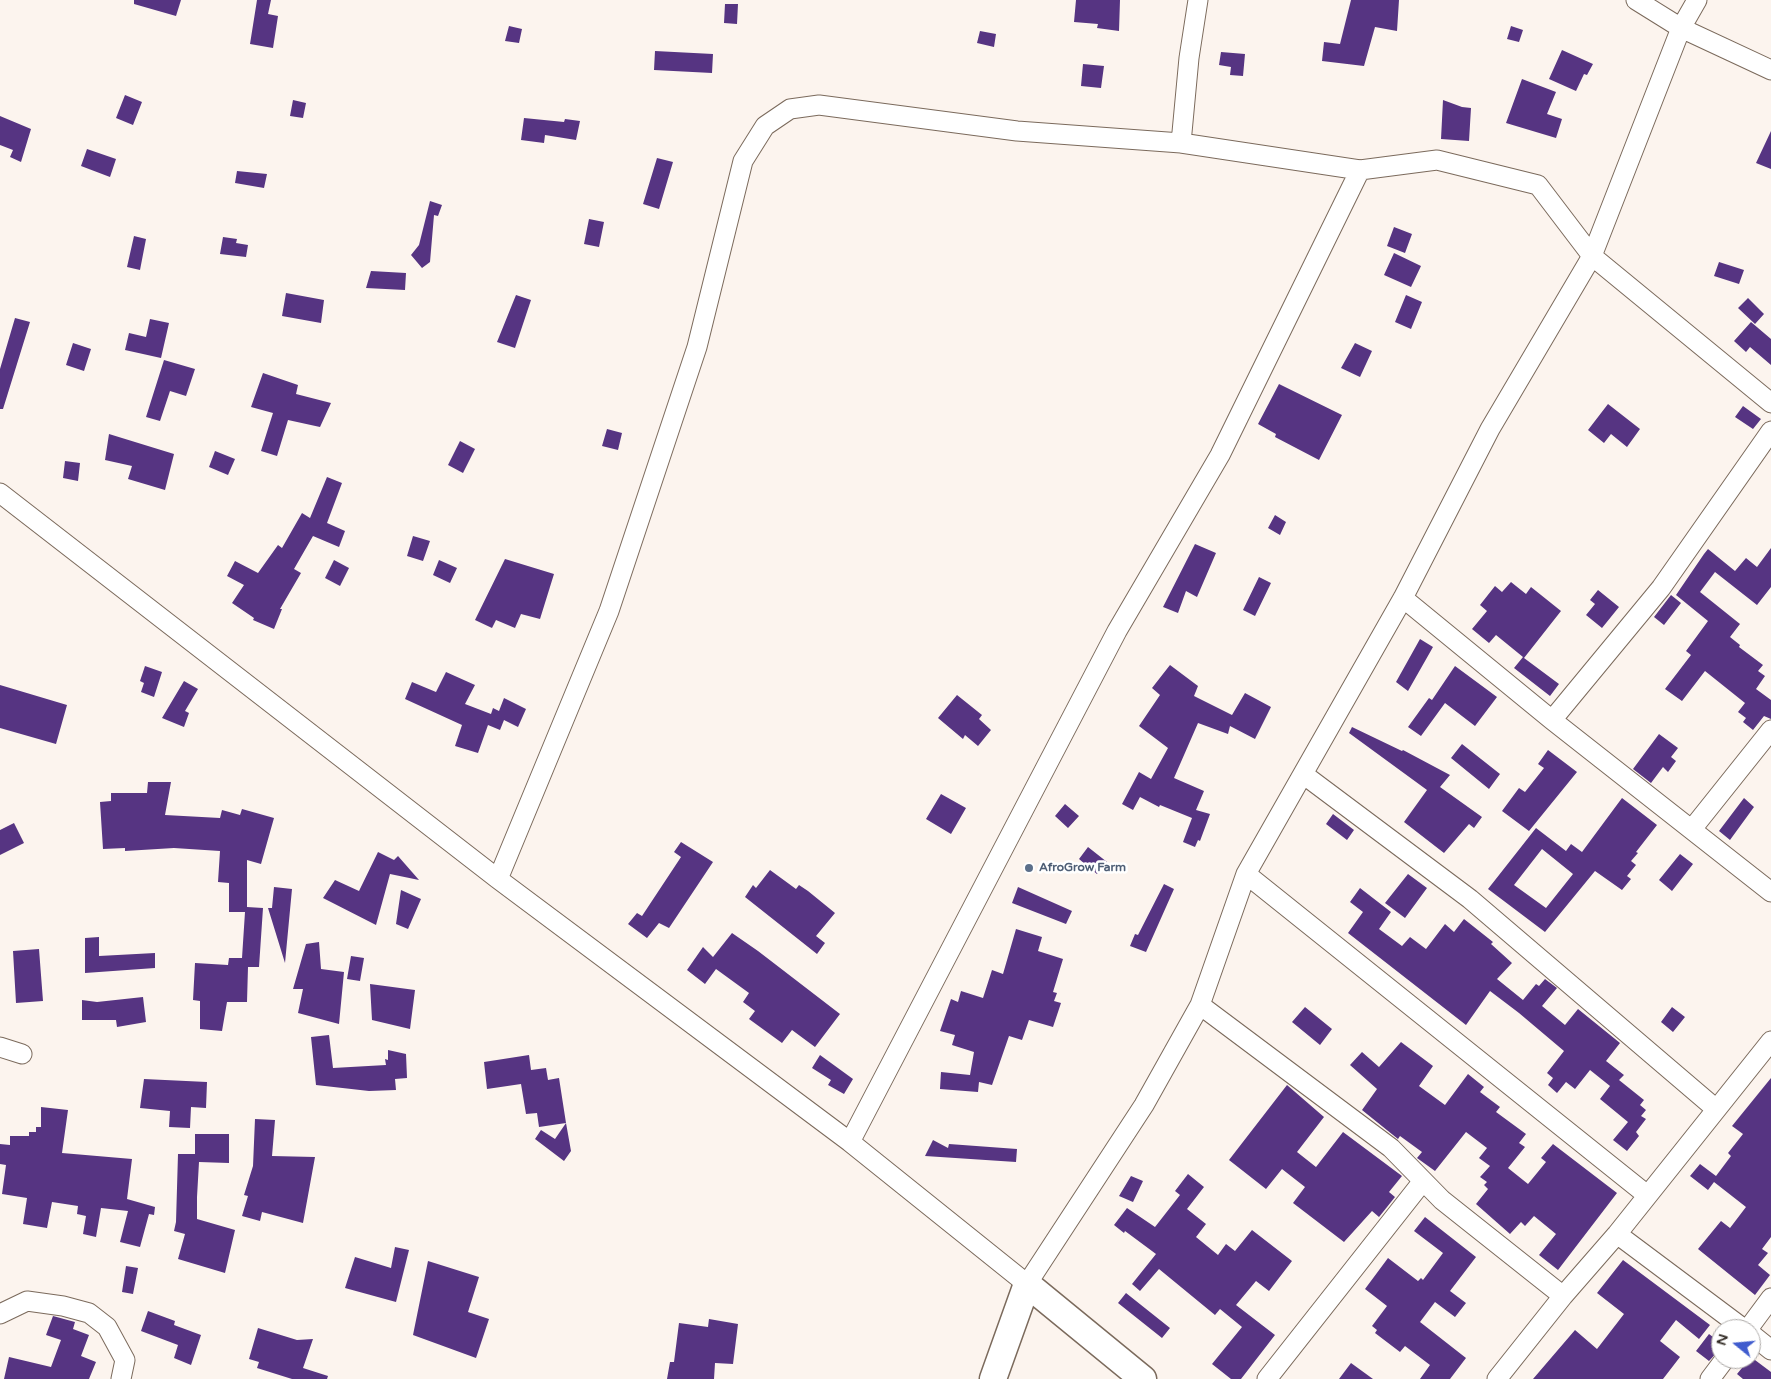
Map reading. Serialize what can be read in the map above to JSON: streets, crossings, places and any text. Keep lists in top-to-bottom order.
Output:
{
  "places": ["AfroGrow Farm"],
  "north": "left"
}
